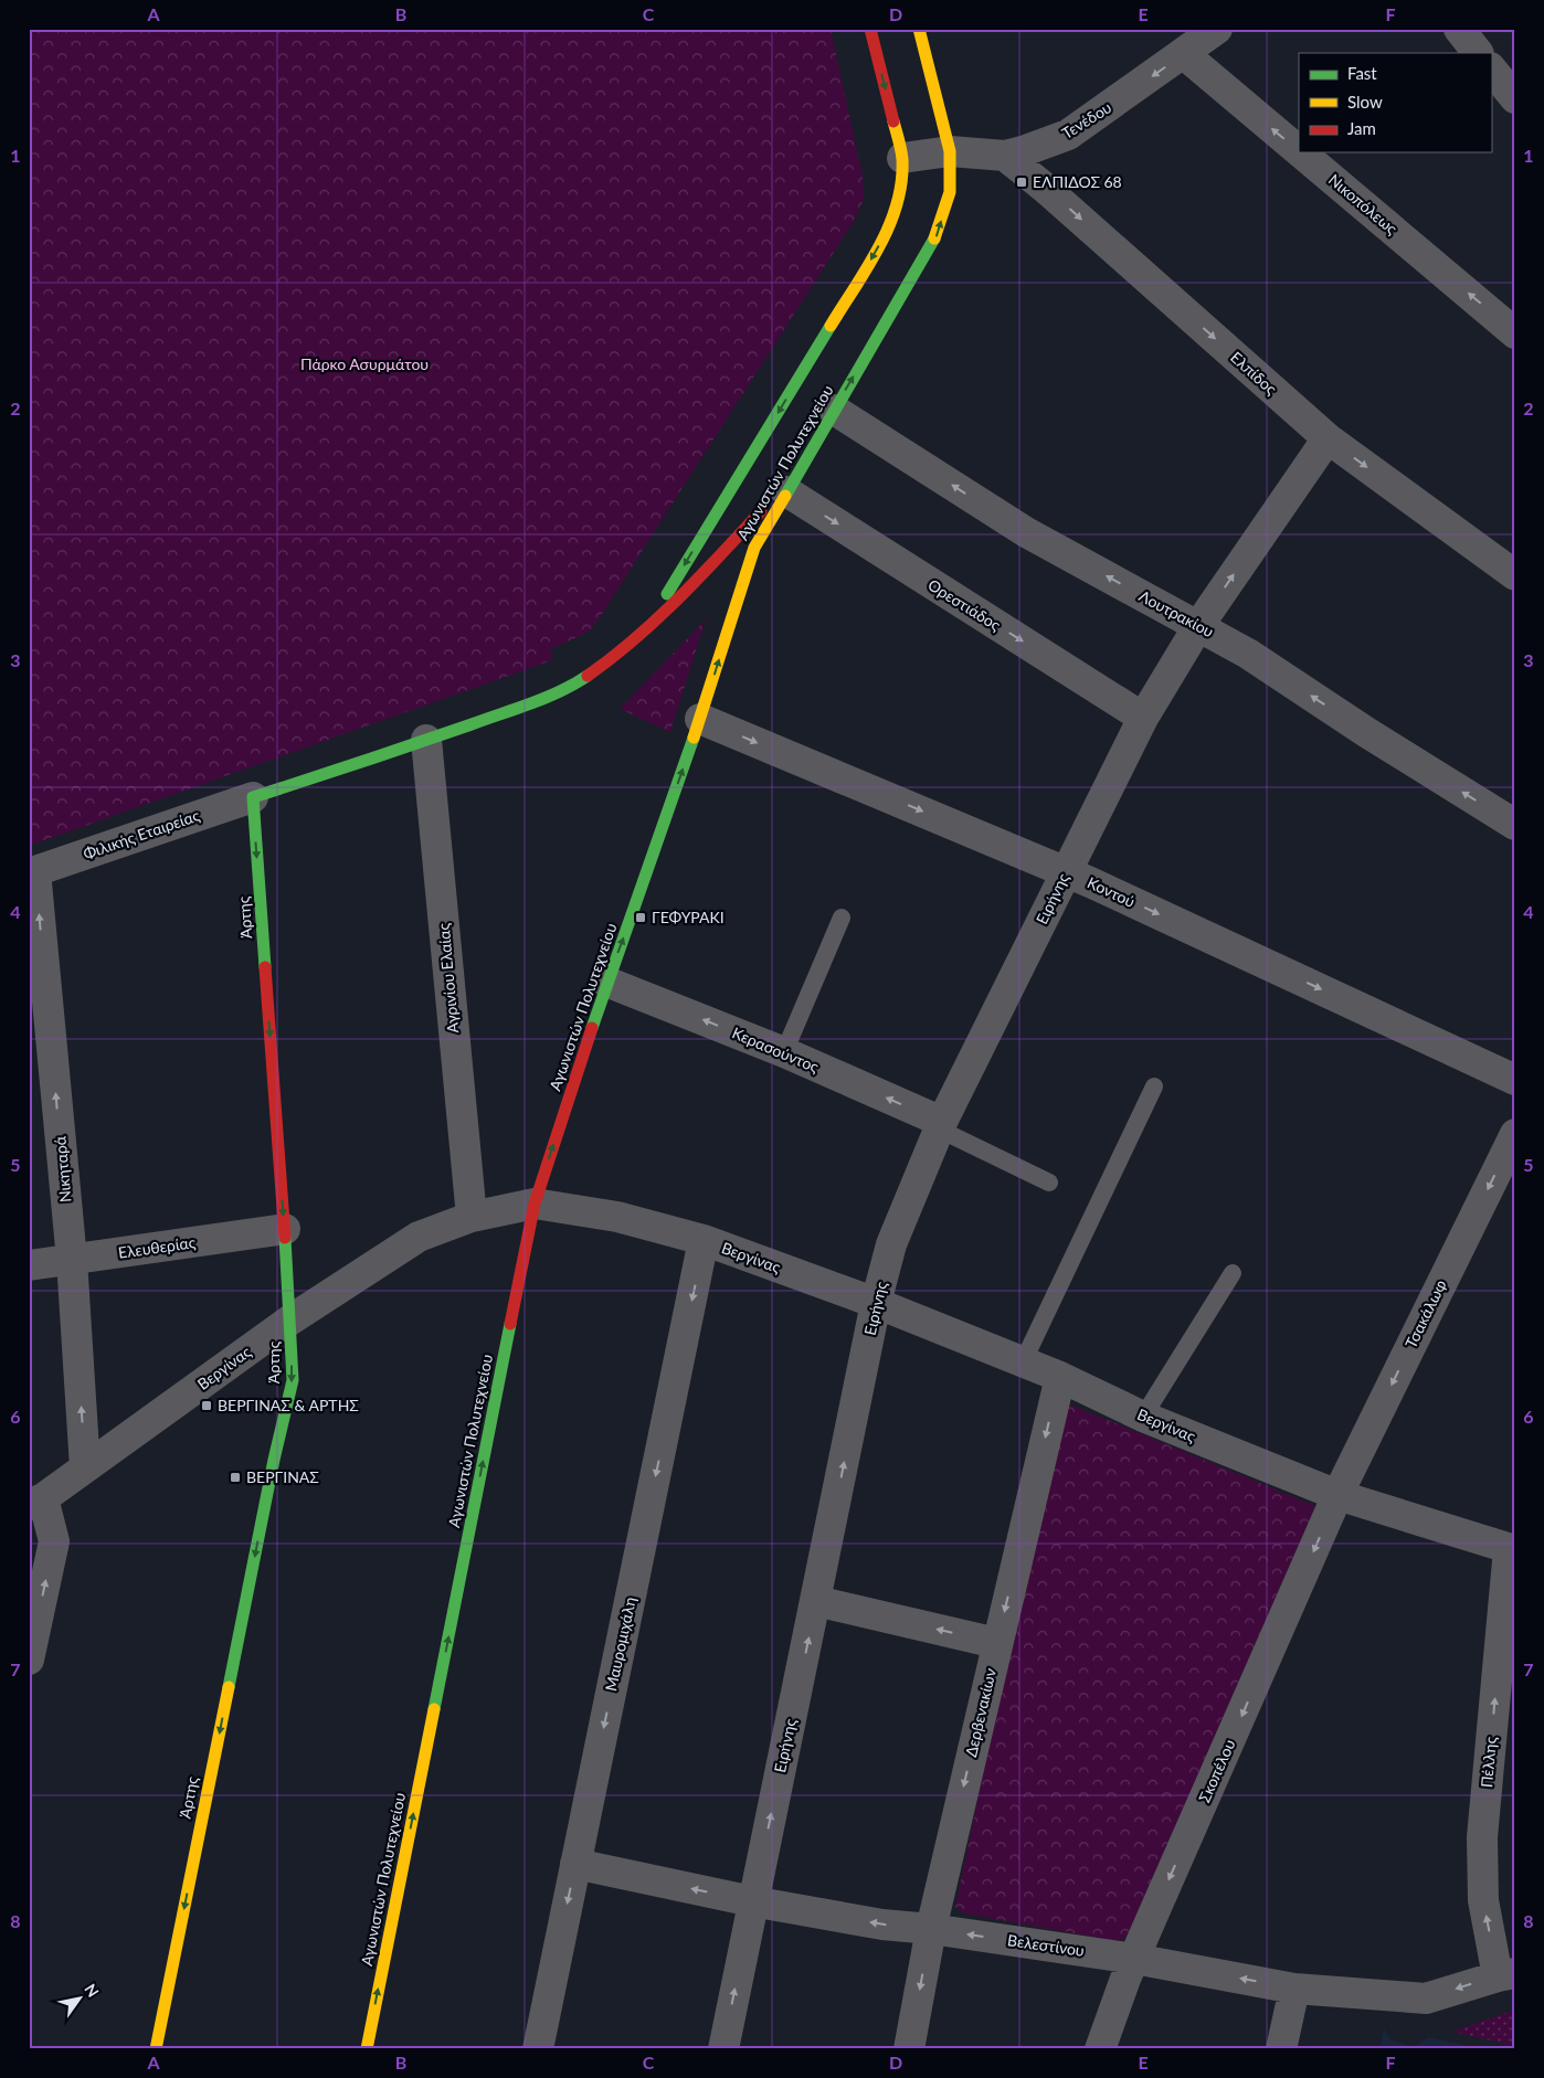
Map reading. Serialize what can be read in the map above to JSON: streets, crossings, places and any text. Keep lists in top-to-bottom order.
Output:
{
  "streets": {
    "street": [
      "Τενέδου",
      "Νικοπόλεως",
      "Ελπίδος",
      "Αγωνιστών Πολυτεχνείου",
      "Ορεστιάδος",
      "Λουτρακίου",
      "Φιλικής Εταιρείας",
      "Κοντού",
      "Ειρήνης",
      "Άρτης",
      "Αγρινίου Ελαίας",
      "Κερασούντος",
      "Νικηταρά",
      "Ελευθερίας",
      "Βεργίνας",
      "Τσακάλωφ",
      "Μαυρομιχάλη",
      "Δερβενακίων",
      "Πέλλης",
      "Σκοπέλου",
      "Βελεστίνου"
    ]
  },
  "crossings": [
    ["Τενέδου", "Νικοπόλεως"],
    ["Τενέδου", "Ελπίδος"],
    ["Τενέδου", "Αγωνιστών Πολυτεχνείου"],
    ["Ελπίδος", "Ειρήνης"],
    ["Αγωνιστών Πολυτεχνείου", "Ορεστιάδος"],
    ["Αγωνιστών Πολυτεχνείου", "Λουτρακίου"],
    ["Αγωνιστών Πολυτεχνείου", "Κοντού"],
    ["Αγωνιστών Πολυτεχνείου", "Κερασούντος"],
    ["Αγωνιστών Πολυτεχνείου", "Βεργίνας"],
    ["Ορεστιάδος", "Ειρήνης"],
    ["Λουτρακίου", "Ειρήνης"],
    ["Φιλικής Εταιρείας", "Άρτης"],
    ["Φιλικής Εταιρείας", "Νικηταρά"],
    ["Κοντού", "Ειρήνης"],
    ["Ειρήνης", "Κερασούντος"],
    ["Ειρήνης", "Βεργίνας"],
    ["Ειρήνης", "Βελεστίνου"],
    ["Άρτης", "Ελευθερίας"],
    ["Άρτης", "Βεργίνας"],
    ["Αγρινίου Ελαίας", "Βεργίνας"],
    ["Νικηταρά", "Ελευθερίας"],
    ["Νικηταρά", "Βεργίνας"],
    ["Βεργίνας", "Τσακάλωφ"],
    ["Βεργίνας", "Μαυρομιχάλη"],
    ["Βεργίνας", "Δερβενακίων"],
    ["Βεργίνας", "Πέλλης"],
    ["Βεργίνας", "Σκοπέλου"],
    ["Τσακάλωφ", "Σκοπέλου"],
    ["Μαυρομιχάλη", "Βελεστίνου"],
    ["Δερβενακίων", "Βελεστίνου"],
    ["Πέλλης", "Βελεστίνου"],
    ["Σκοπέλου", "Βελεστίνου"]
  ],
  "one_way": [
    "Τενέδου",
    "Νικοπόλεως",
    "Ελπίδος",
    "Ορεστιάδος",
    "Λουτρακίου",
    "Κοντού",
    "Ειρήνης",
    "Άρτης",
    "Κερασούντος",
    "Νικηταρά",
    "Τσακάλωφ",
    "Μαυρομιχάλη",
    "Δερβενακίων",
    "Πέλλης",
    "Σκοπέλου",
    "Βελεστίνου"
  ],
  "parks": ["Πάρκο Ασυρμάτου"],
  "places": {
    "transit": [
      "ΕΛΠΙΔΟΣ 68",
      "ΓΕΦΥΡΑΚΙ",
      "ΒΕΡΓΙΝΑΣ & ΑΡΤΗΣ",
      "ΒΕΡΓΙΝΑΣ"
    ]
  },
  "legend": ["Fast", "Slow", "Jam"],
  "north": "top right",
  "grid": {
    "columns": [
      "A",
      "B",
      "C",
      "D",
      "E",
      "F"
    ],
    "rows": [
      "1",
      "2",
      "3",
      "4",
      "5",
      "6",
      "7",
      "8"
    ]
  }
}
